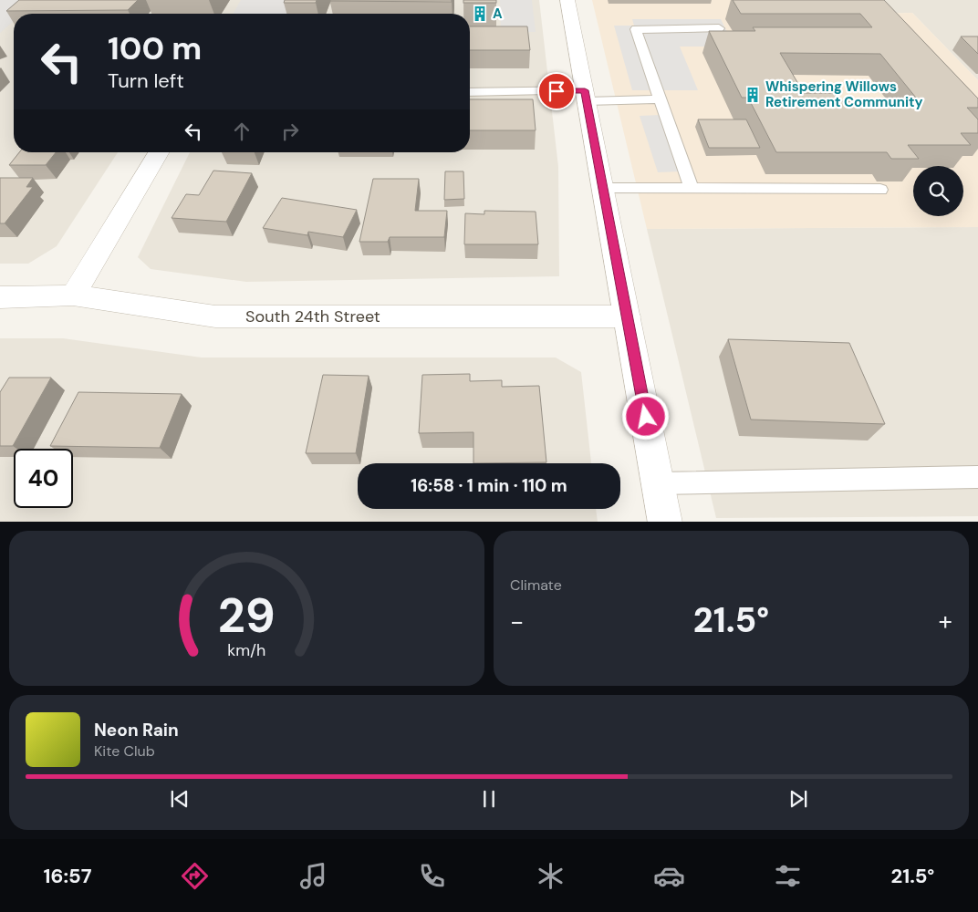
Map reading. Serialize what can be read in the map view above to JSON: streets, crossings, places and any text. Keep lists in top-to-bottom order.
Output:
{
  "streets": {
    "street": ["South 24th Street"]
  },
  "places": {
    "building": ["A", "Whispering Willows Retirement Community"]
  },
  "page": {
    "turn": ["100 m", "Turn left"],
    "limit": "40",
    "trip": "16:58 · 1 min · 110 m",
    "tile": "Climate",
    "heat": ["−", "21.5°", "+"],
    "song": ["Neon Rain", "Kite Club"],
    "tabs": ["16:57", "21.5°"],
    "gauge": ["29", "km/h"]
  }
}
